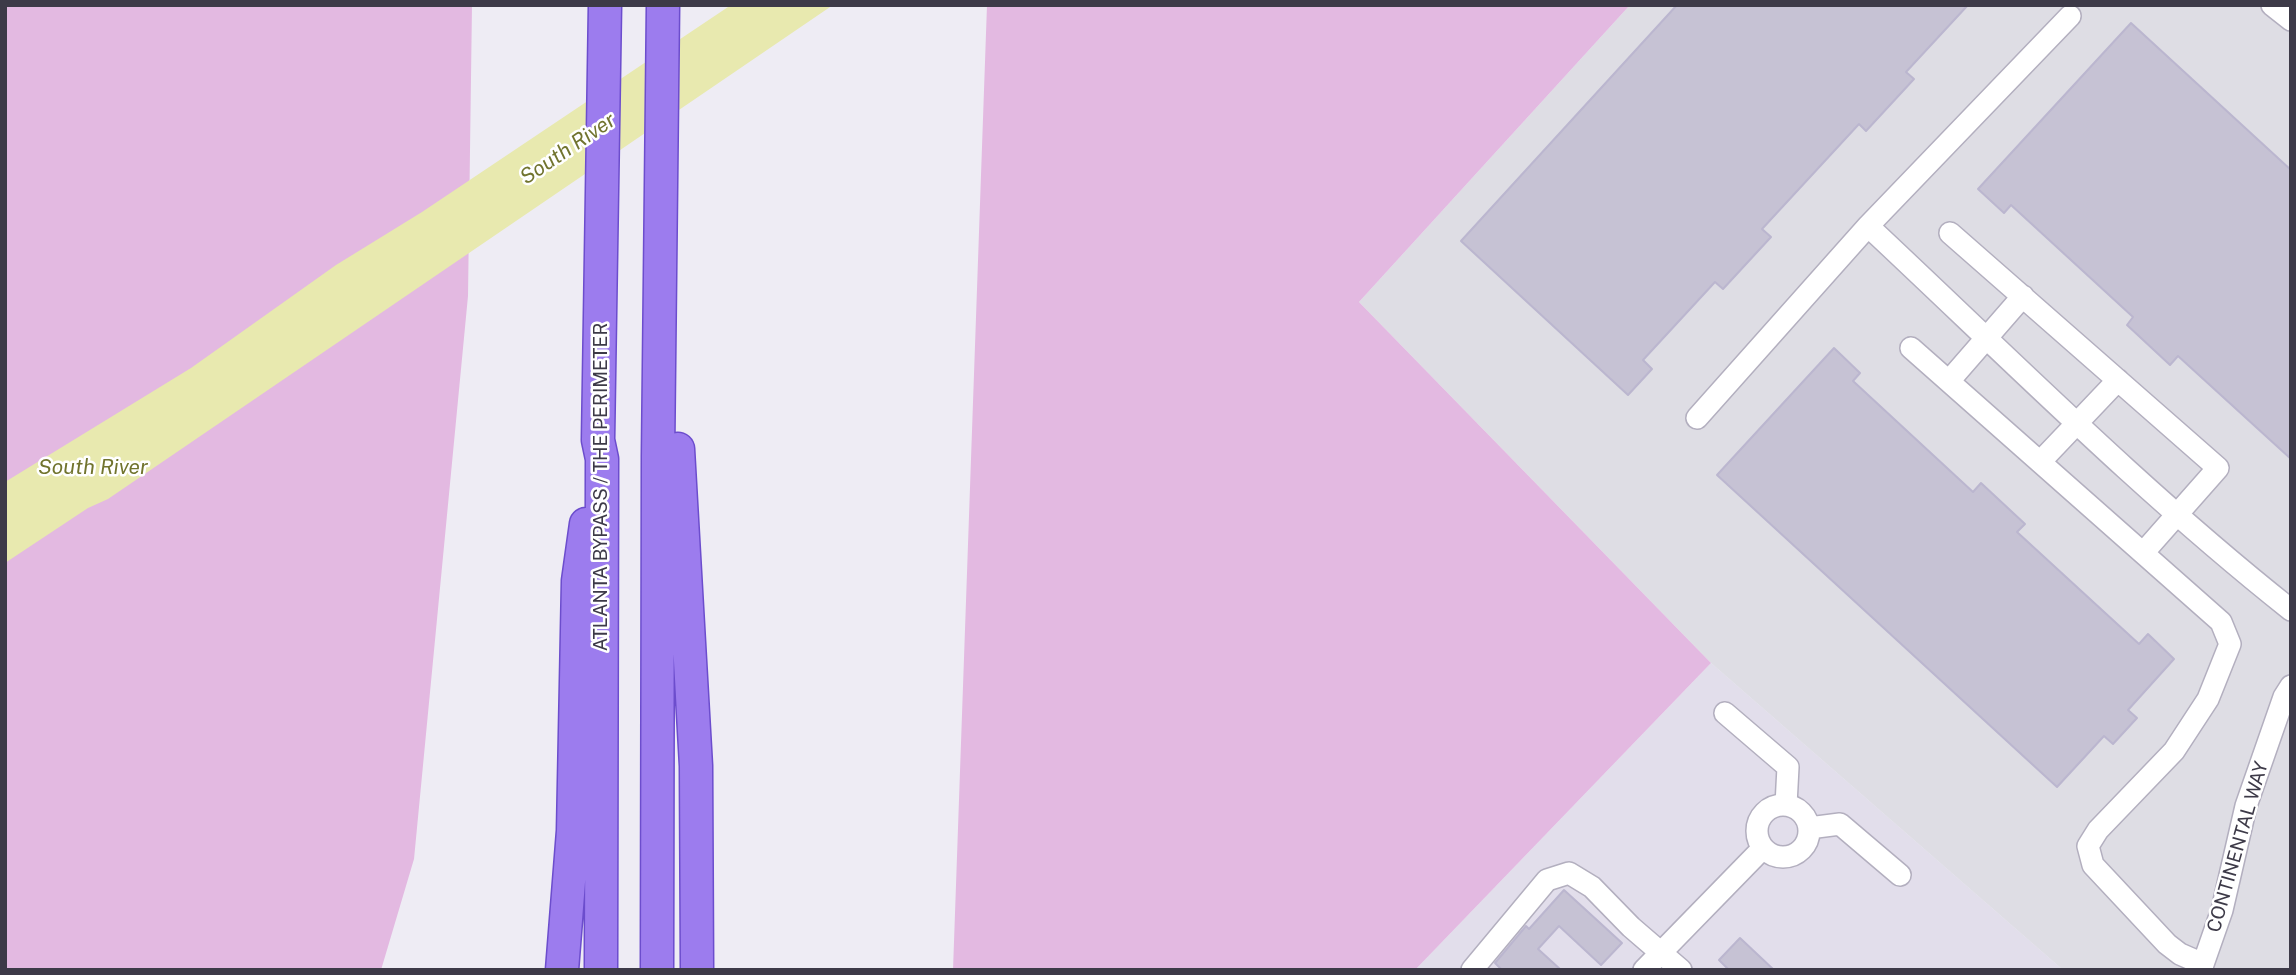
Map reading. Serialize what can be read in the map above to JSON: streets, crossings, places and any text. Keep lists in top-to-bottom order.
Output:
{
  "streets": {
    "highway": ["ATLANTA BYPASS / THE PERIMETER"],
    "street": ["CONTINENTAL WAY"]
  },
  "water": ["South River"]
}
